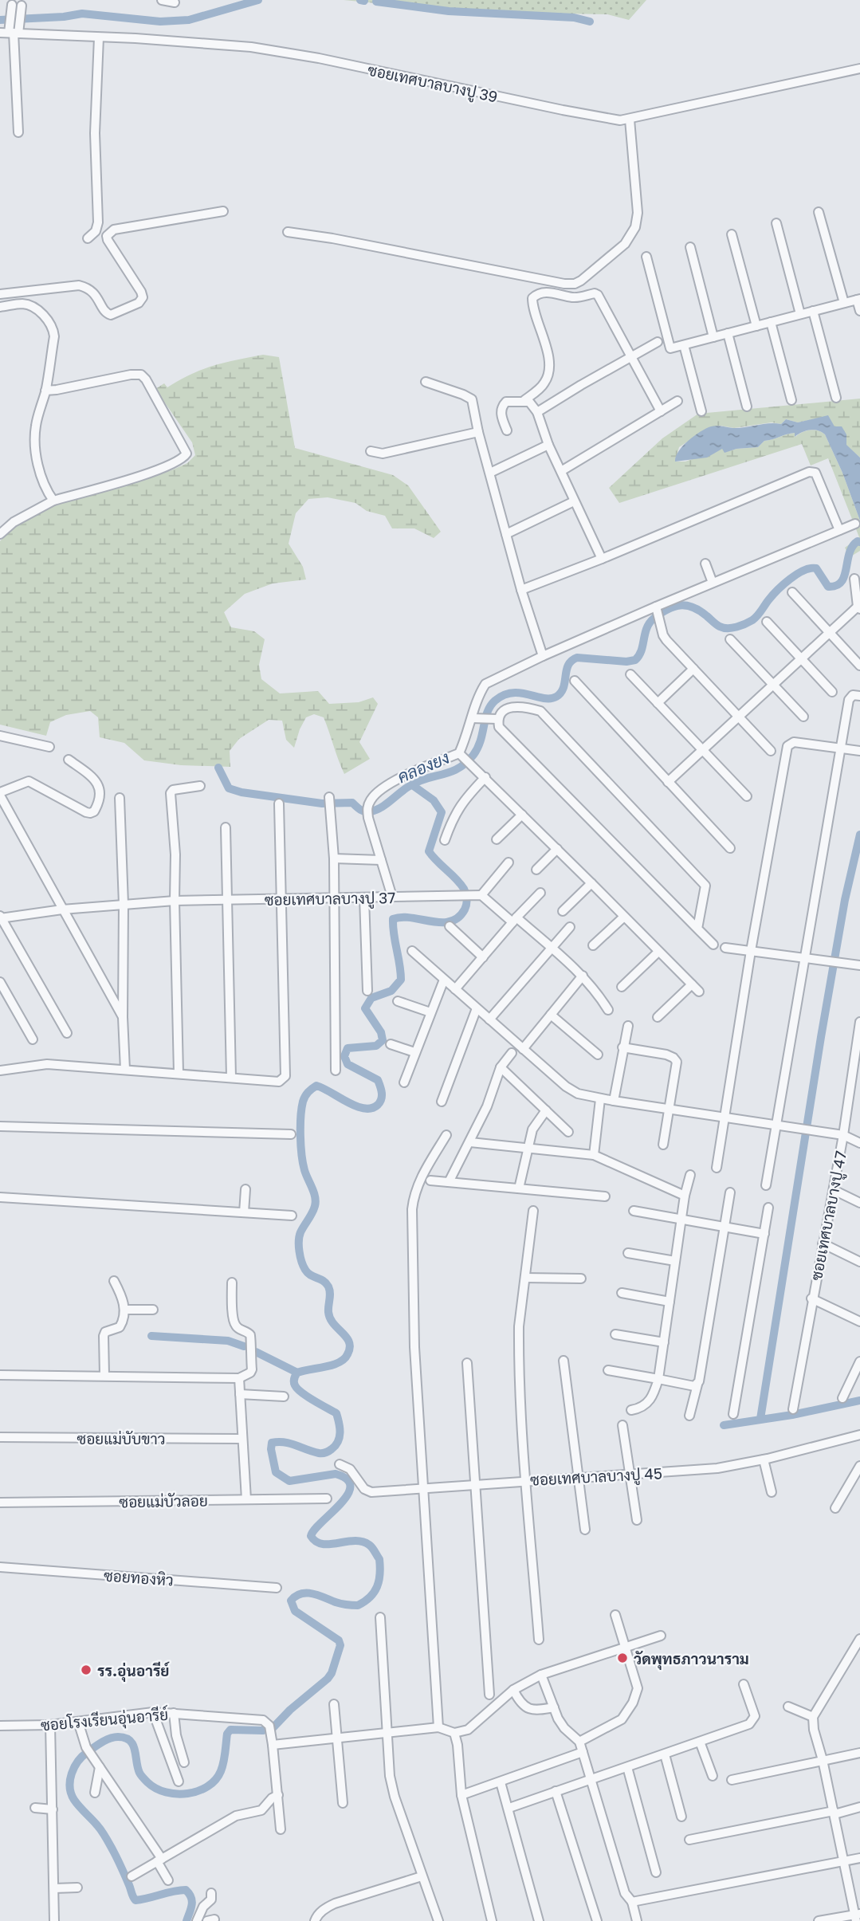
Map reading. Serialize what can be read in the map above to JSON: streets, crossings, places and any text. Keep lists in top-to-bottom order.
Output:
{
  "streets": {
    "street": [
      "ซอยเทศบาลบางปู 39",
      "ซอยเทศบาลบางปู 37",
      "ซอยเทศบาลบางปู 47",
      "ซอยแม่บับขาว",
      "ซอยเทศบาลบางปู 45",
      "ซอยแม่บัวลอย",
      "ซอยทองหิว",
      "ซอยโรงเรียนอุ่นอารีย์"
    ]
  },
  "water": ["คลองยง"],
  "places": ["วัดพุทธภาวนาราม", "รร.อุ่นอารีย์"]
}
